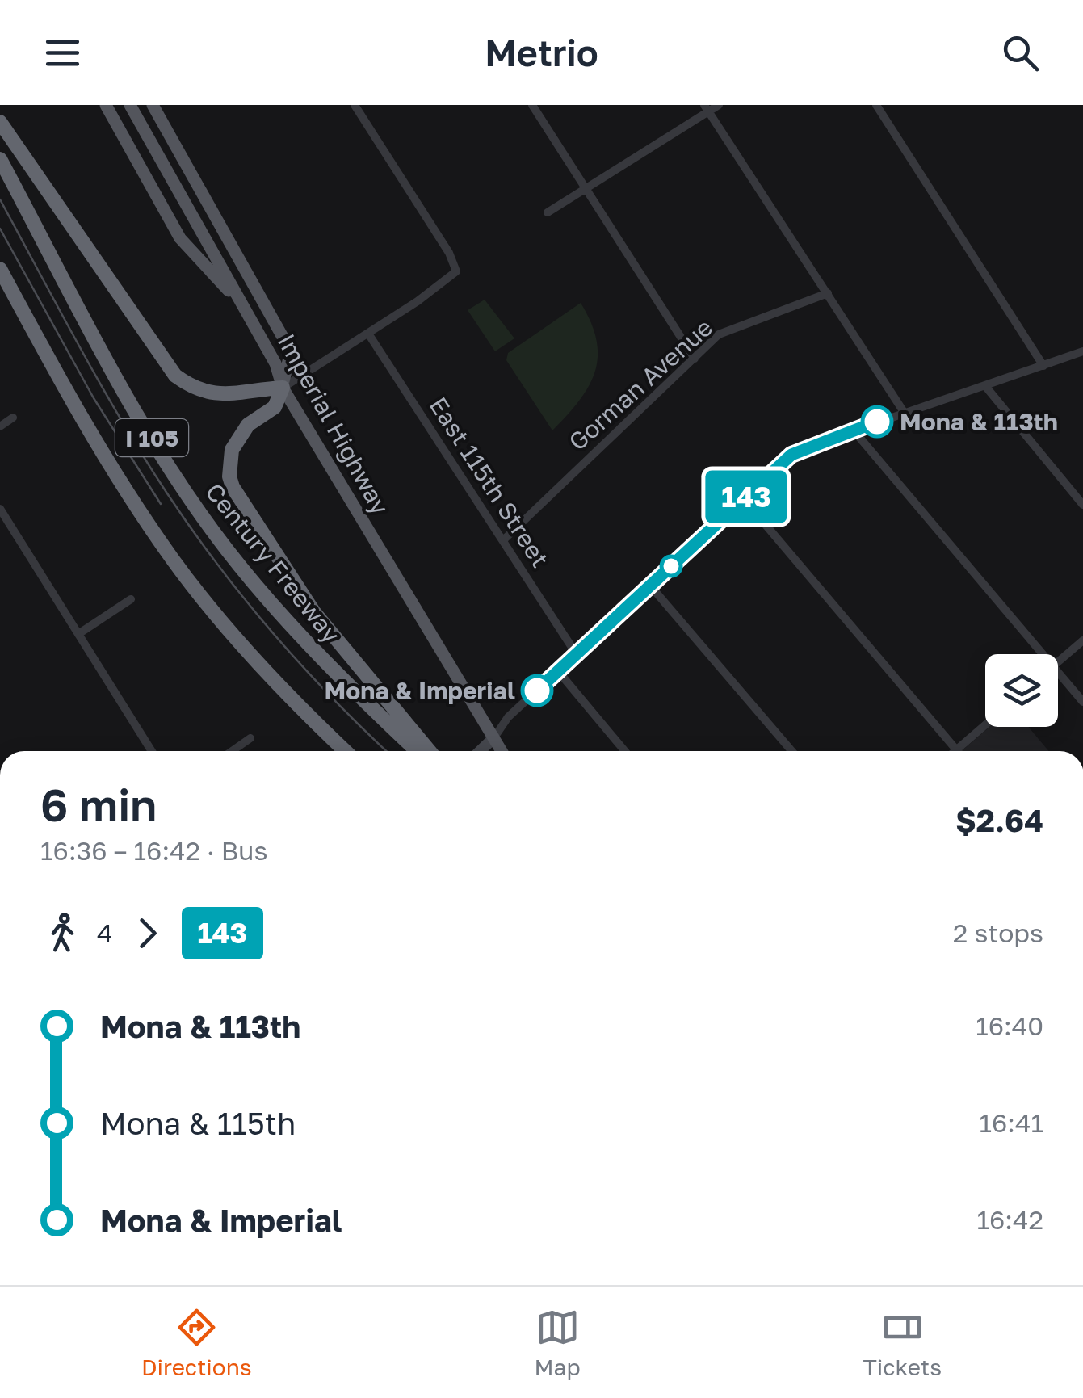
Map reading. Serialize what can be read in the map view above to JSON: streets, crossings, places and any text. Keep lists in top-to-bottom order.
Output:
{
  "streets": {
    "highway": ["I 105", "Century Freeway"],
    "main road": ["Imperial Highway"],
    "street": ["Gorman Avenue", "East 115th Street"]
  },
  "crossings": [
    ["Gorman Avenue", "East 115th Street"]
  ],
  "places": ["Mona & 113th", "Mona & Imperial"],
  "lines": ["bus line 143"],
  "page": {
    "header": "Metrio",
    "on_map": "143",
    "heading": ["6 min", "16:36 – 16:42 · Bus", "$2.64"],
    "legs": ["4", "143", "2 stops"],
    "list": [
      {
        "name": "Mona & 113th",
        "value": "16:40"
      },
      {
        "name": "Mona & 115th",
        "value": "16:41"
      },
      {
        "name": "Mona & Imperial",
        "value": "16:42"
      }
    ],
    "tabs": ["Directions", "Map", "Tickets"]
  }
}
